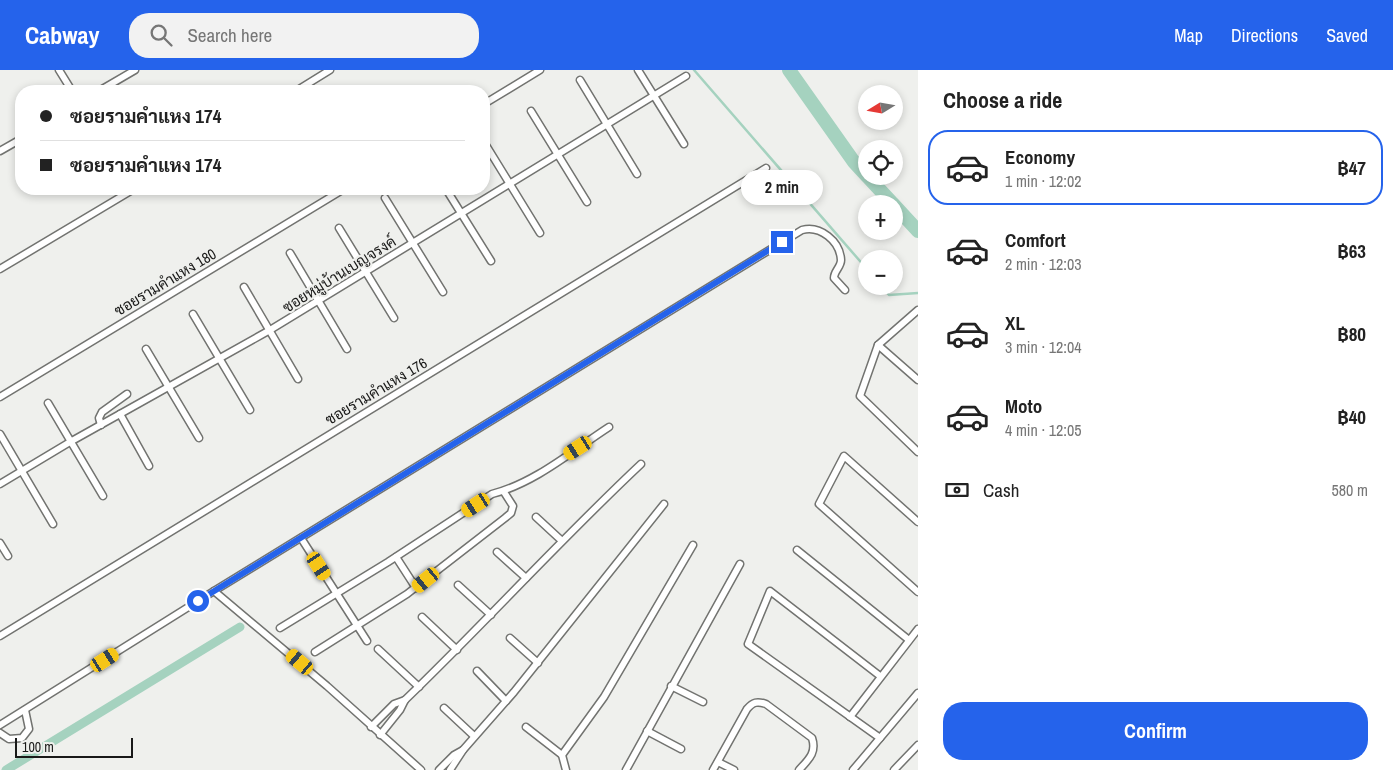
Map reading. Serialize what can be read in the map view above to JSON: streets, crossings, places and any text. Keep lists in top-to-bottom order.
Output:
{
  "streets": {
    "street": ["ซอยหมู่บ้านเบญจรงค์", "ซอยรามคำแหง 180", "ซอยรามคำแหง 176"]
  },
  "scale_bar": "100 m",
  "north": "left",
  "page": {
    "header": "Cabway",
    "search": "Search here",
    "nav": ["Map", "Directions", "Saved"],
    "heading": "Choose a ride",
    "map_buttons": ["+", "−"],
    "banner": ["ซอยรามคำแหง 174", "ซอยรามคำแหง 174"],
    "list": [
      {
        "name": "Economy",
        "note": "1 min · 12:02",
        "value": "฿47"
      },
      {
        "name": "Comfort",
        "note": "2 min · 12:03",
        "value": "฿63"
      },
      {
        "name": "XL",
        "note": "3 min · 12:04",
        "value": "฿80"
      },
      {
        "name": "Moto",
        "note": "4 min · 12:05",
        "value": "฿40"
      }
    ],
    "bubble": "2 min",
    "pay": ["Cash", "580 m"],
    "buttons": "Confirm",
    "scale": "100 m"
  }
}
